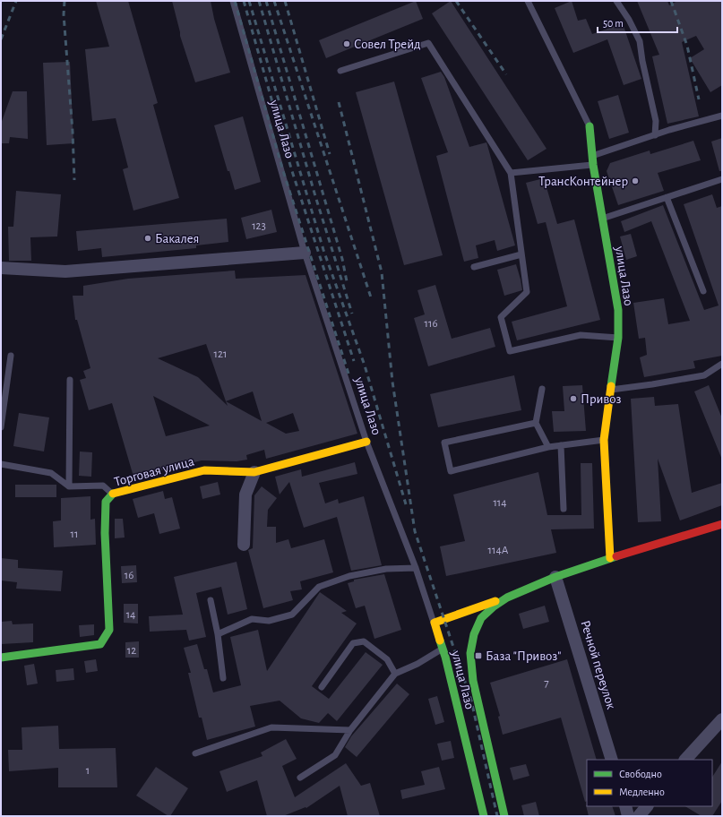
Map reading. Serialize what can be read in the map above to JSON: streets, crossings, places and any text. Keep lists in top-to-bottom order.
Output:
{
  "streets": {
    "street": ["улица Лазо", "Торговая улица", "Речной переулок"]
  },
  "crossings": [
    ["улица Лазо", "Торговая улица"],
    ["улица Лазо", "Речной переулок"]
  ],
  "places": {
    "other": [
      "Совел Трейд",
      "ТрансКонтейнер",
      "Бакалея",
      "Привоз"
    ],
    "transit": ["База \"Привоз\""]
  },
  "house_numbers": [
    "123",
    "116",
    "121",
    "114",
    "11",
    "114А",
    "16",
    "14",
    "12",
    "7",
    "1"
  ],
  "legend": ["Свободно", "Медленно"],
  "scale_bar": "50 m"
}
